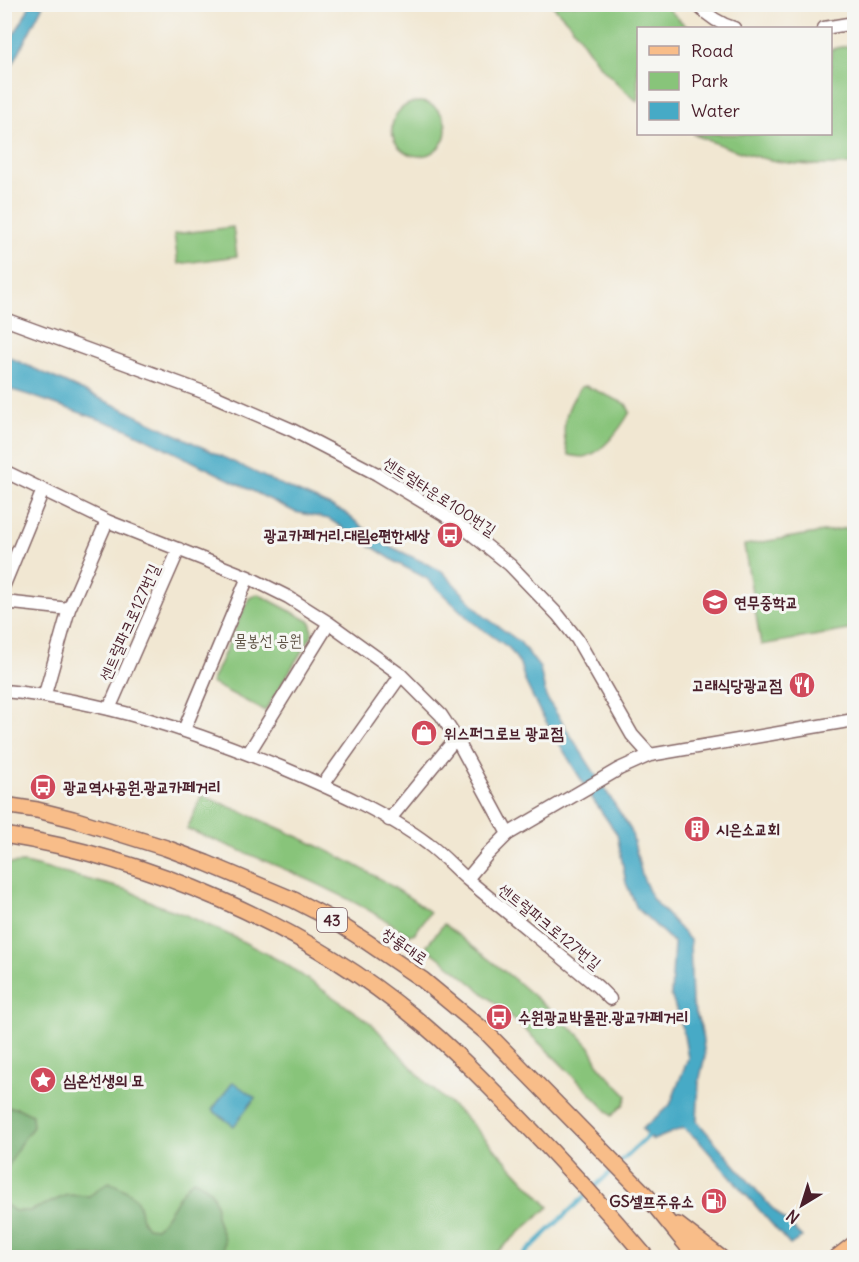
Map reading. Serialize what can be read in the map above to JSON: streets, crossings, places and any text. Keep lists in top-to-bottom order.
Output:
{
  "streets": {
    "main road": ["43", "창룡대로"],
    "street": ["센트럴타운로100번길", "센트럴파크로127번길"]
  },
  "parks": ["물봉선 공원"],
  "places": {
    "bus stop": ["광교카페거리.대림e편한세상", "광교역사공원.광교카페거리", "수원광교박물관.광교카페거리"],
    "school or university": ["연무중학교"],
    "restaurant": ["고래식당광교점"],
    "shop": ["위스퍼그로브 광교점"],
    "building": ["시은소교회"],
    "place": ["심온선생의 묘"],
    "fuel station": ["GS셀프주유소"]
  },
  "legend": ["Road", "Park", "Water"],
  "north": "bottom left"
}
